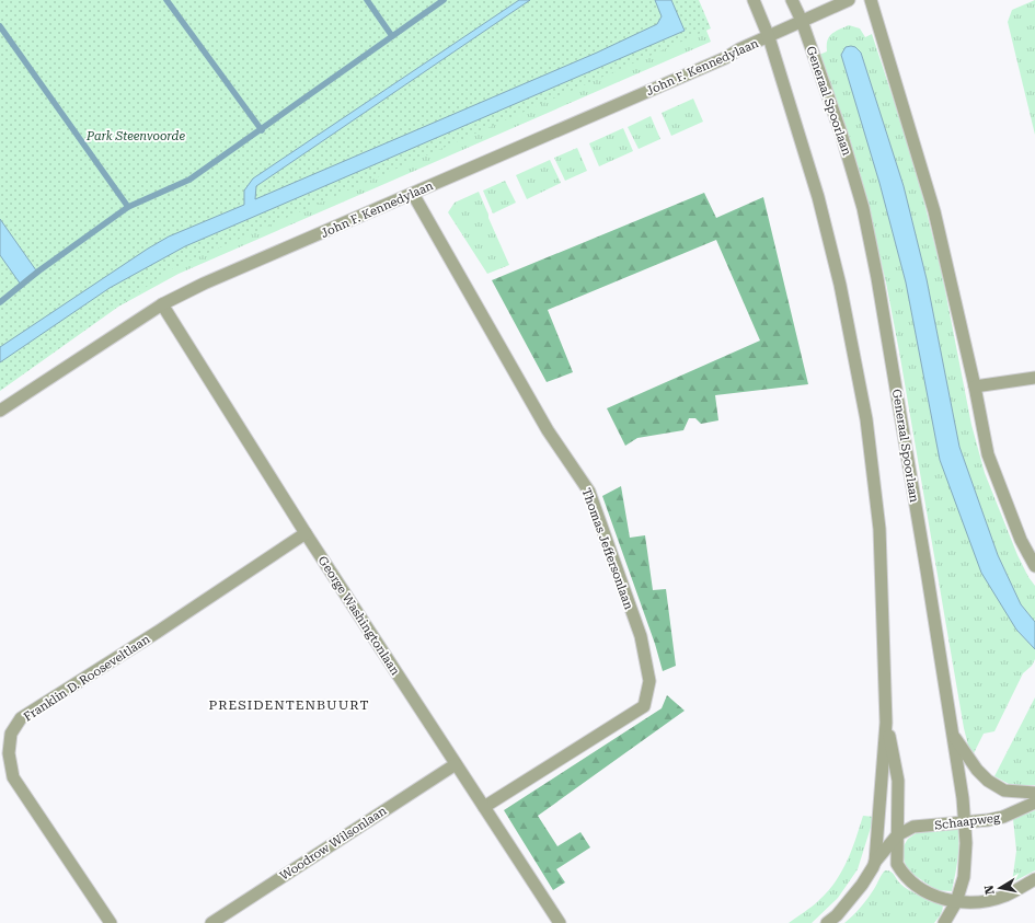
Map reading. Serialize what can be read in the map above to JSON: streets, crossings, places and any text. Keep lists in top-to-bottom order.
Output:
{
  "streets": {
    "street": [
      "John F. Kennedylaan",
      "Generaal Spoorlaan",
      "Thomas Jeffersonlaan",
      "George Washingtonlaan",
      "Franklin D. Rooseveltlaan",
      "Schaapweg",
      "Woodrow Wilsonlaan"
    ]
  },
  "crossings": [
    ["John F. Kennedylaan", "Generaal Spoorlaan"],
    ["John F. Kennedylaan", "Thomas Jeffersonlaan"],
    ["John F. Kennedylaan", "George Washingtonlaan"],
    ["Generaal Spoorlaan", "Schaapweg"],
    ["Thomas Jeffersonlaan", "George Washingtonlaan"],
    ["George Washingtonlaan", "Franklin D. Rooseveltlaan"],
    ["George Washingtonlaan", "Woodrow Wilsonlaan"]
  ],
  "districts": ["PRESIDENTENBUURT"],
  "parks": ["Park Steenvoorde"],
  "north": "left"
}
